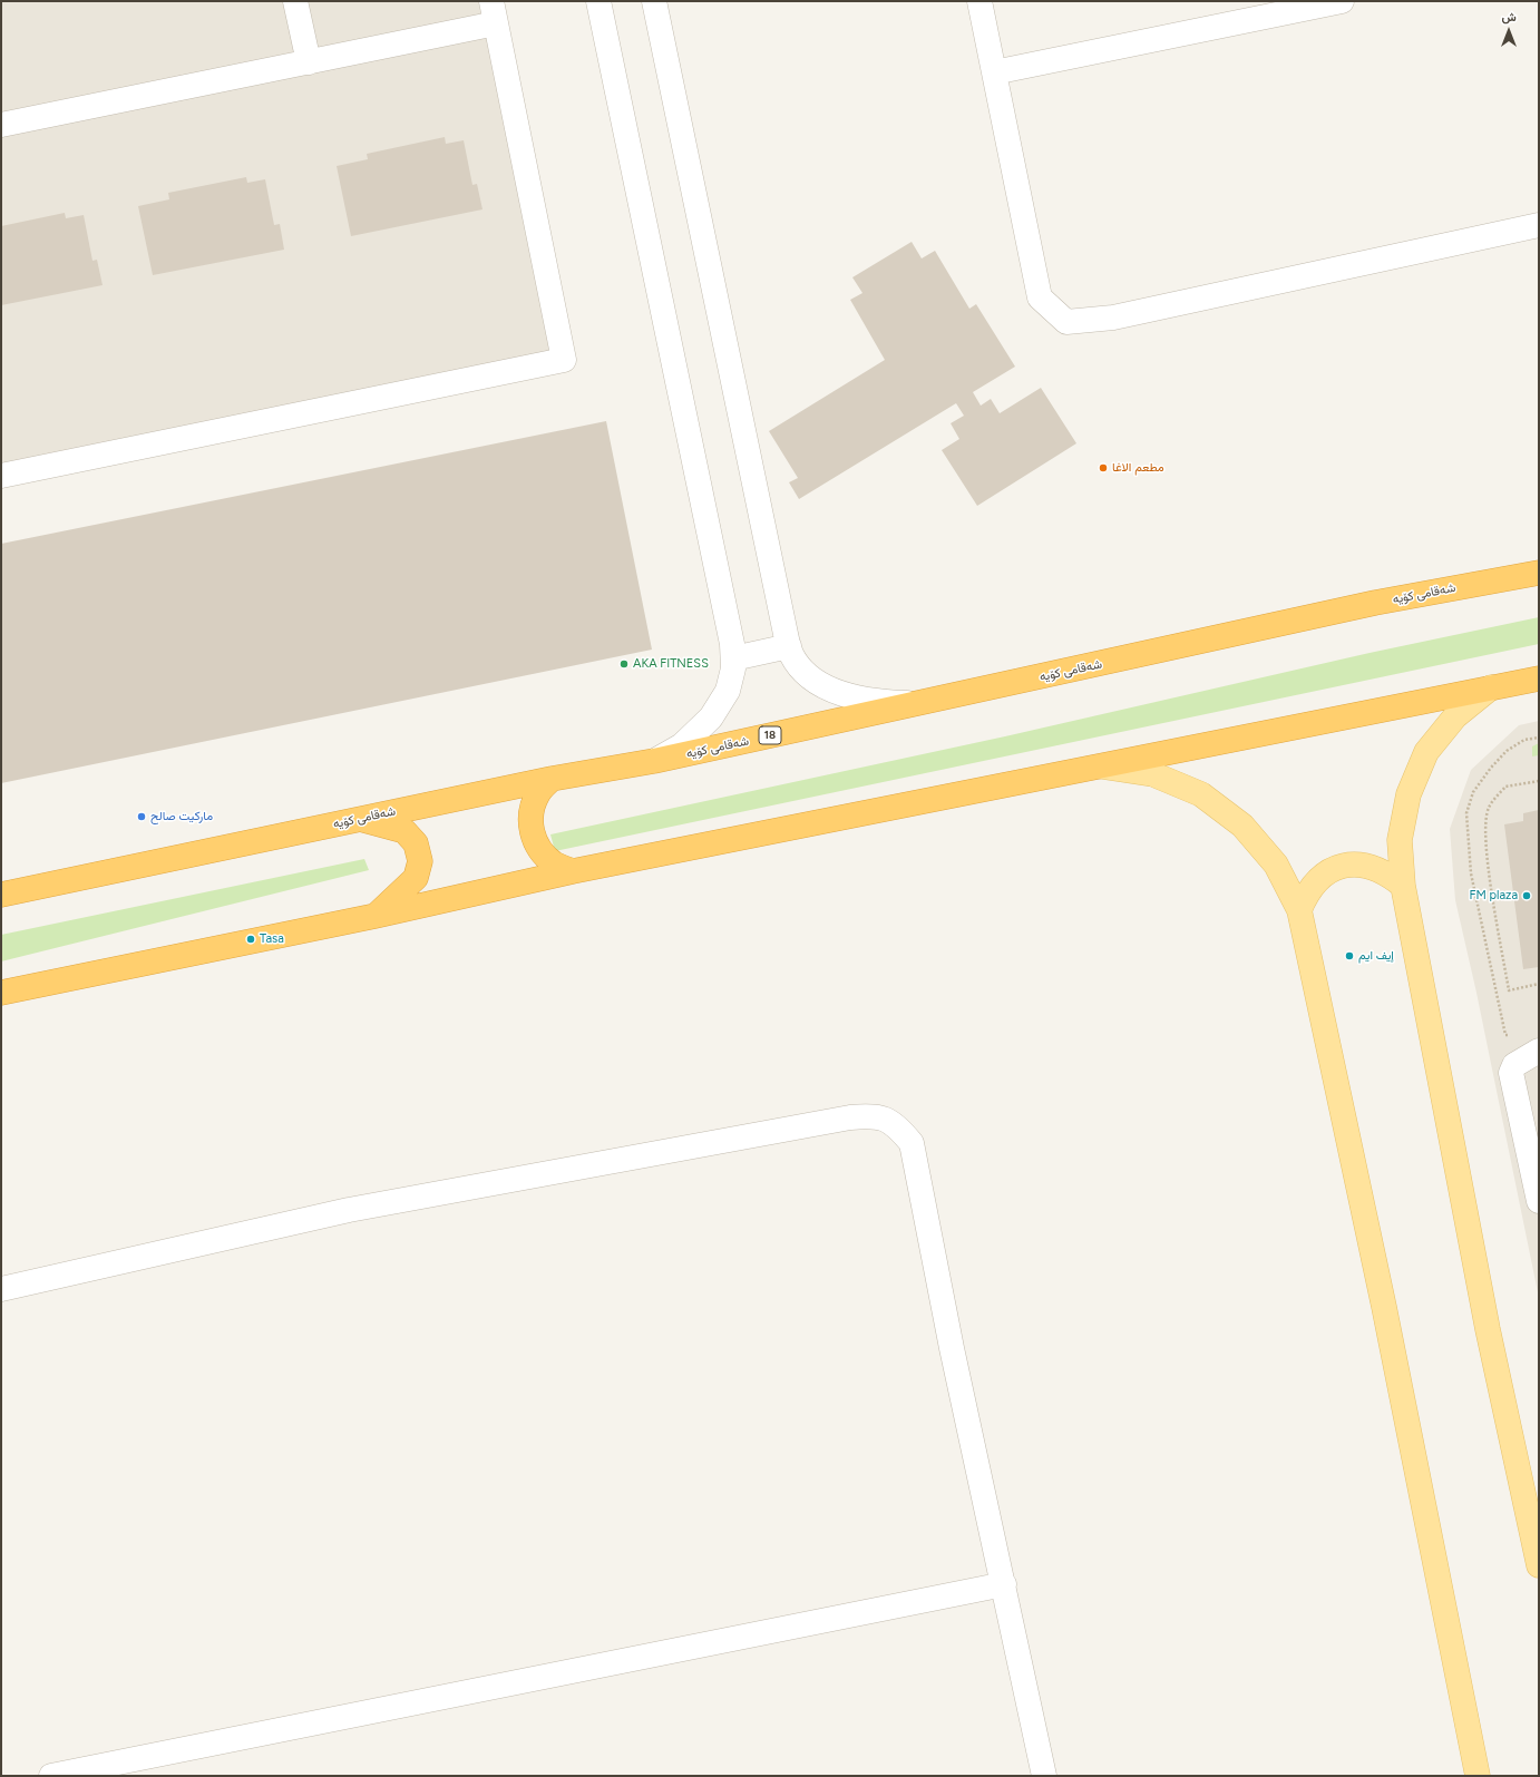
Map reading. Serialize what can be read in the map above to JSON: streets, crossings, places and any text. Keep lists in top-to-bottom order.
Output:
{
  "streets": {
    "highway": ["شەقامی کۆیە", "18"]
  },
  "places": [
    "مطعم الاغا",
    "AKA FITNESS",
    "ماركيت صالح",
    "FM plaza",
    "Tasa",
    "إيف ايم"
  ],
  "north": "top"
}
